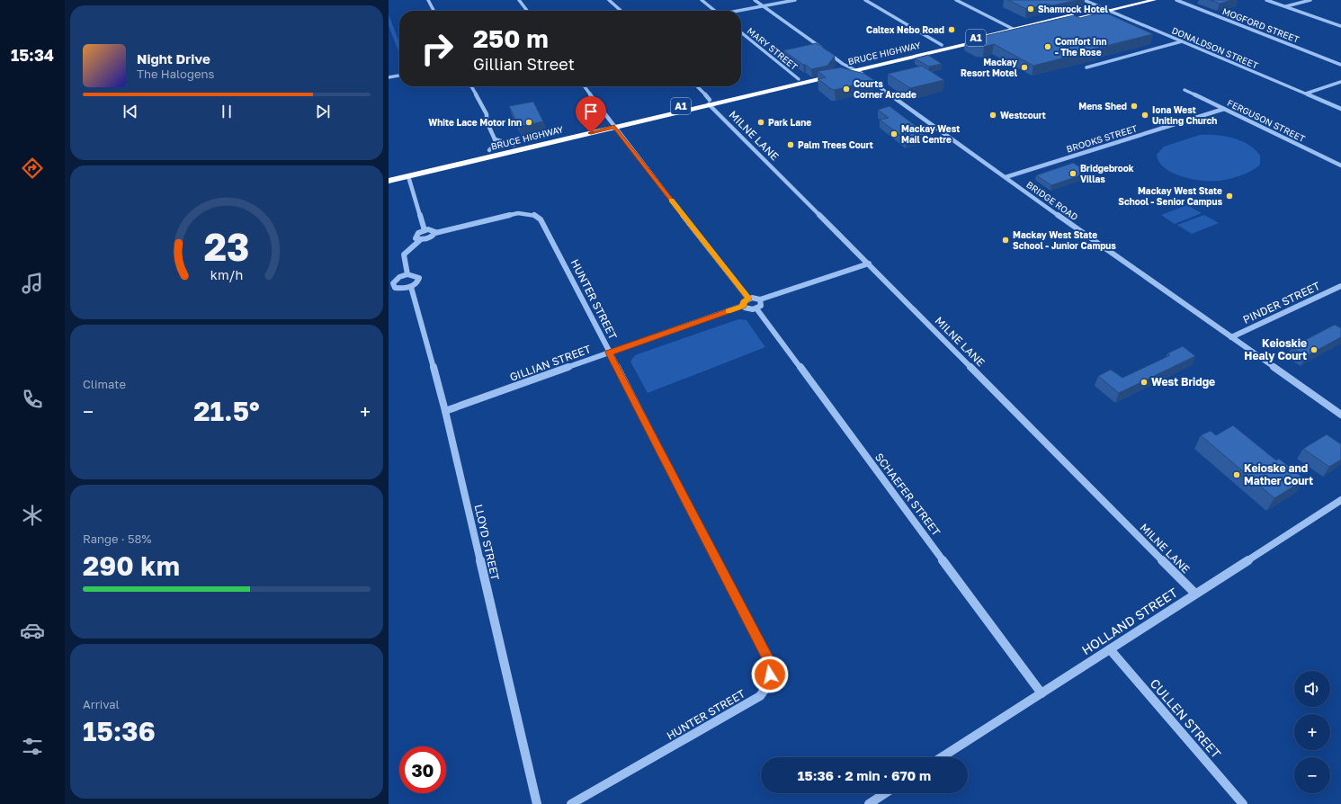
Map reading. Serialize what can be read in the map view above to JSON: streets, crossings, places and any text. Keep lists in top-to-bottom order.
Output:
{
  "streets": {
    "highway": ["A1", "BRUCE HIGHWAY"],
    "street": [
      "MOGFORD STREET",
      "DONALDSON STREET",
      "MARY STREET",
      "FERGUSON STREET",
      "MILNE LANE",
      "BROOKS STREET",
      "BRIDGE ROAD",
      "HUNTER STREET",
      "PINDER STREET",
      "GILLIAN STREET",
      "SCHAEFER STREET",
      "LLOYD STREET",
      "HOLLAND STREET",
      "CULLEN STREET"
    ]
  },
  "crossings": [
    ["DONALDSON STREET", "BRUCE HIGHWAY"],
    ["MARY STREET", "BRUCE HIGHWAY"],
    ["BRUCE HIGHWAY", "MILNE LANE"],
    ["BRUCE HIGHWAY", "BRIDGE ROAD"],
    ["FERGUSON STREET", "BROOKS STREET"],
    ["MILNE LANE", "HOLLAND STREET"],
    ["BROOKS STREET", "BRIDGE ROAD"],
    ["BRIDGE ROAD", "PINDER STREET"],
    ["HUNTER STREET", "GILLIAN STREET"],
    ["GILLIAN STREET", "SCHAEFER STREET"],
    ["GILLIAN STREET", "LLOYD STREET"],
    ["SCHAEFER STREET", "HOLLAND STREET"],
    ["HOLLAND STREET", "CULLEN STREET"]
  ],
  "places": [
    "Shamrock Hotel",
    "Caltex Nebo Road",
    "Comfort Inn - The Rose",
    "Mackay Resort Motel",
    "Courts Corner Arcade",
    "Mens Shed",
    "Westcourt",
    "Iona West Uniting Church",
    "White Lace Motor Inn",
    "Park Lane",
    "Mackay West Mail Centre",
    "Palm Trees Court",
    "Bridgebrook Villas",
    "Mackay West State School - Senior Campus",
    "Mackay West State School - Junior Campus",
    "Keioskie Healy Court",
    "West Bridge",
    "Keioske and Mather Court"
  ],
  "page": {
    "tabs": "15:34",
    "turn": ["250 m", "Gillian Street"],
    "song": ["Night Drive", "The Halogens"],
    "tile": [
      "Climate",
      ["Range · 58%", "290 km"],
      ["Arrival", "15:36"]
    ],
    "heat": ["−", "21.5°", "+"],
    "map_buttons": ["+", "−"],
    "limit": "30",
    "trip": "15:36 · 2 min · 670 m",
    "gauge": ["23", "km/h"]
  }
}
